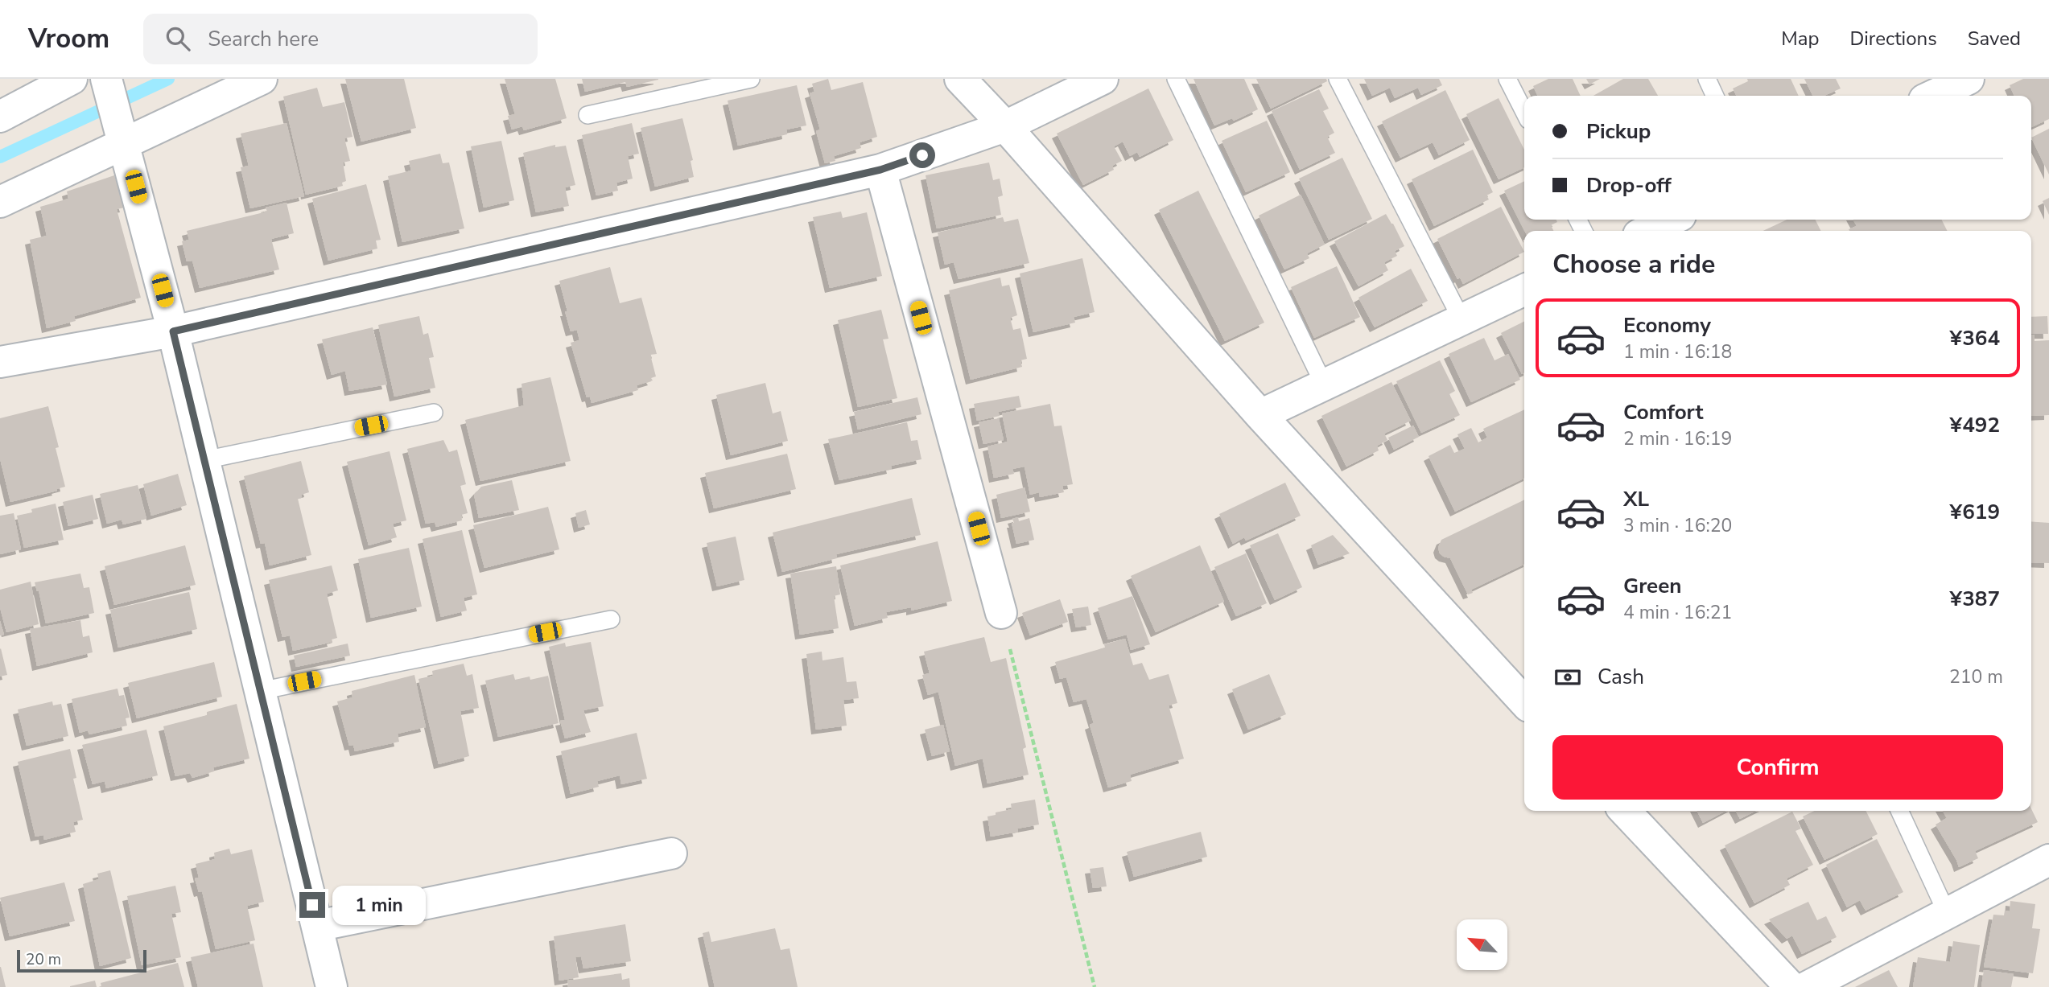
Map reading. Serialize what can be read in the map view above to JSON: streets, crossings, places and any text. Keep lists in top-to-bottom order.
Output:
{
  "scale_bar": "20 m",
  "north": "top left",
  "page": {
    "header": "Vroom",
    "search": "Search here",
    "nav": ["Map", "Directions", "Saved"],
    "banner": ["Pickup", "Drop-off"],
    "heading": "Choose a ride",
    "list": [
      {
        "name": "Economy",
        "note": "1 min · 16:18",
        "value": "¥364"
      },
      {
        "name": "Comfort",
        "note": "2 min · 16:19",
        "value": "¥492"
      },
      {
        "name": "XL",
        "note": "3 min · 16:20",
        "value": "¥619"
      },
      {
        "name": "Green",
        "note": "4 min · 16:21",
        "value": "¥387"
      }
    ],
    "pay": ["Cash", "210 m"],
    "buttons": "Confirm",
    "bubble": "1 min",
    "scale": "20 m"
  }
}
